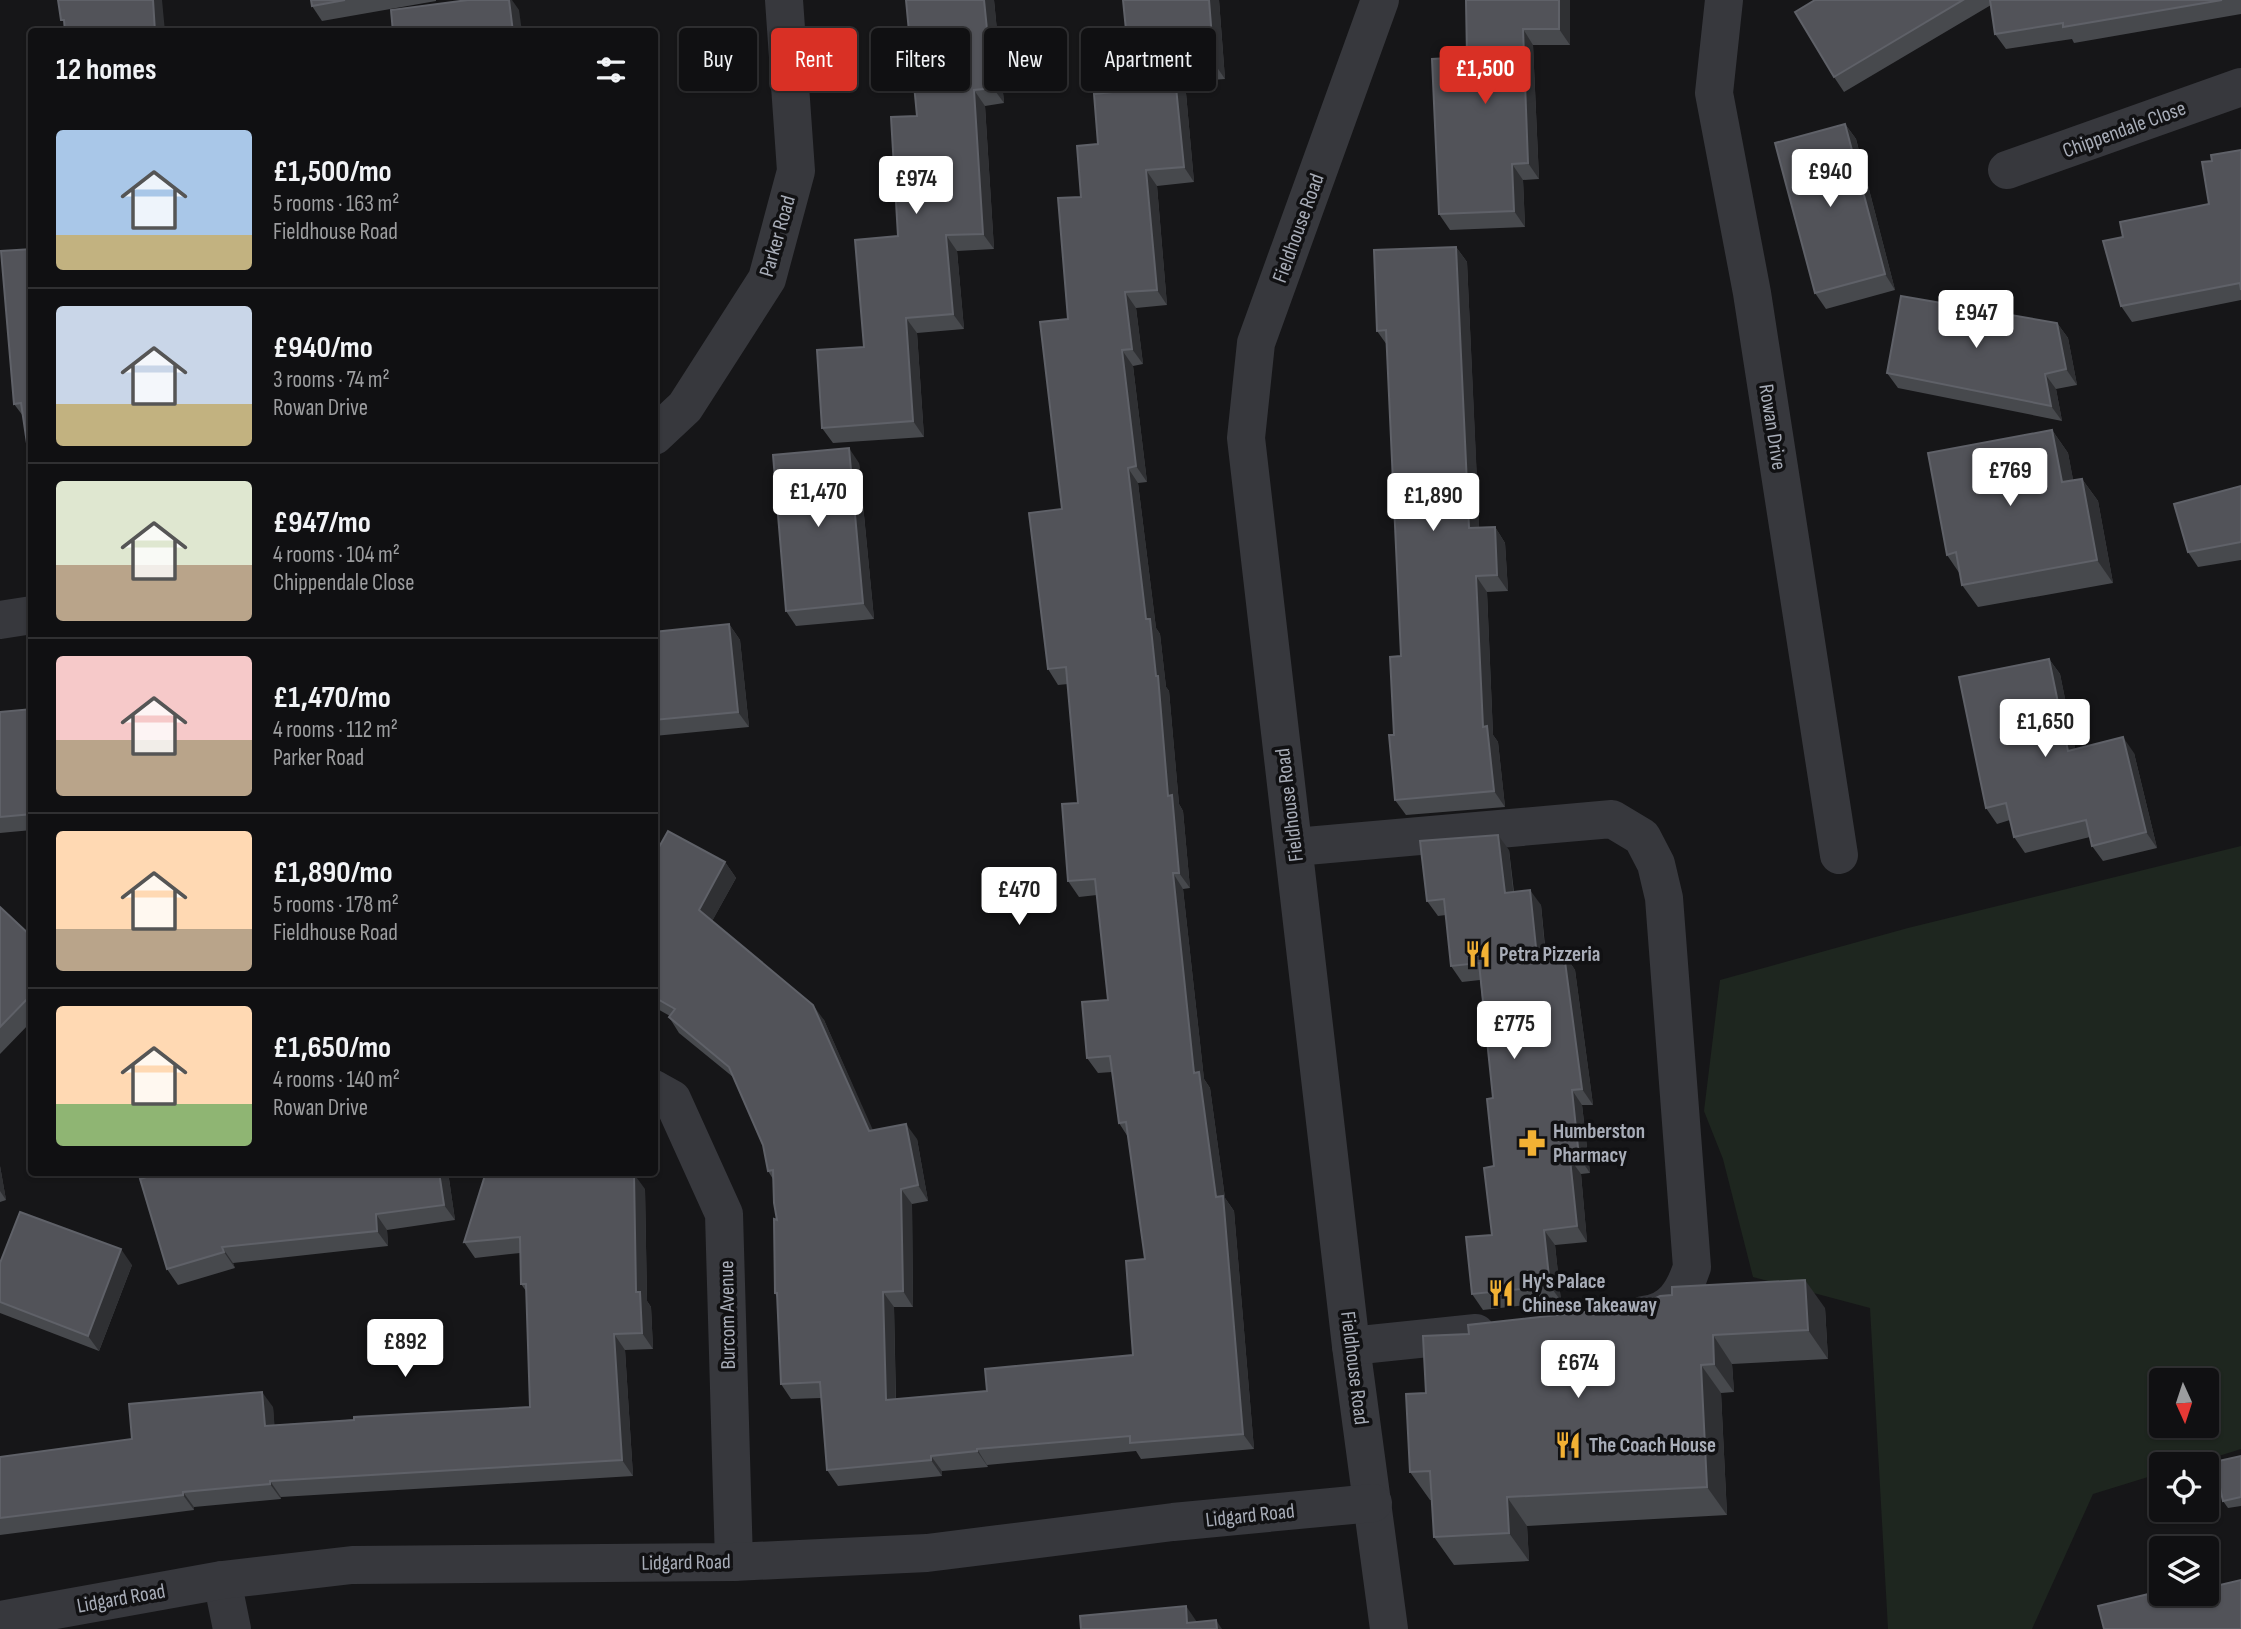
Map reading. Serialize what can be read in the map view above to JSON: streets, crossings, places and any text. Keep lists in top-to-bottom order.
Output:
{
  "streets": {
    "street": [
      "Chippendale Close",
      "Fieldhouse Road",
      "Parker Road",
      "Rowan Drive",
      "Burcom Avenue",
      "Lidgard Road"
    ]
  },
  "crossings": [
    ["Fieldhouse Road", "Lidgard Road"],
    ["Burcom Avenue", "Lidgard Road"]
  ],
  "places": {
    "restaurant": ["Petra Pizzeria", "Hy's Palace Chinese Takeaway", "The Coach House"],
    "pharmacy": ["Humberston Pharmacy"]
  },
  "north": "bottom",
  "page": {
    "chip": [
      "Buy",
      "Rent",
      "Filters",
      "New",
      "Apartment"
    ],
    "heading": "12 homes",
    "price": [
      "£1,500",
      "£940",
      "£974",
      "£947",
      "£769",
      "£1,470",
      "£1,890",
      "£1,650",
      "£470",
      "£775",
      "£892",
      "£674"
    ],
    "list": [
      {
        "name": "£1,500/mo",
        "note": "5 rooms · 163 m² · Fieldhouse Road"
      },
      {
        "name": "£940/mo",
        "note": "3 rooms · 74 m² · Rowan Drive"
      },
      {
        "name": "£947/mo",
        "note": "4 rooms · 104 m² · Chippendale Close"
      },
      {
        "name": "£1,470/mo",
        "note": "4 rooms · 112 m² · Parker Road"
      },
      {
        "name": "£1,890/mo",
        "note": "5 rooms · 178 m² · Fieldhouse Road"
      },
      {
        "name": "£1,650/mo",
        "note": "4 rooms · 140 m² · Rowan Drive"
      }
    ]
  }
}
